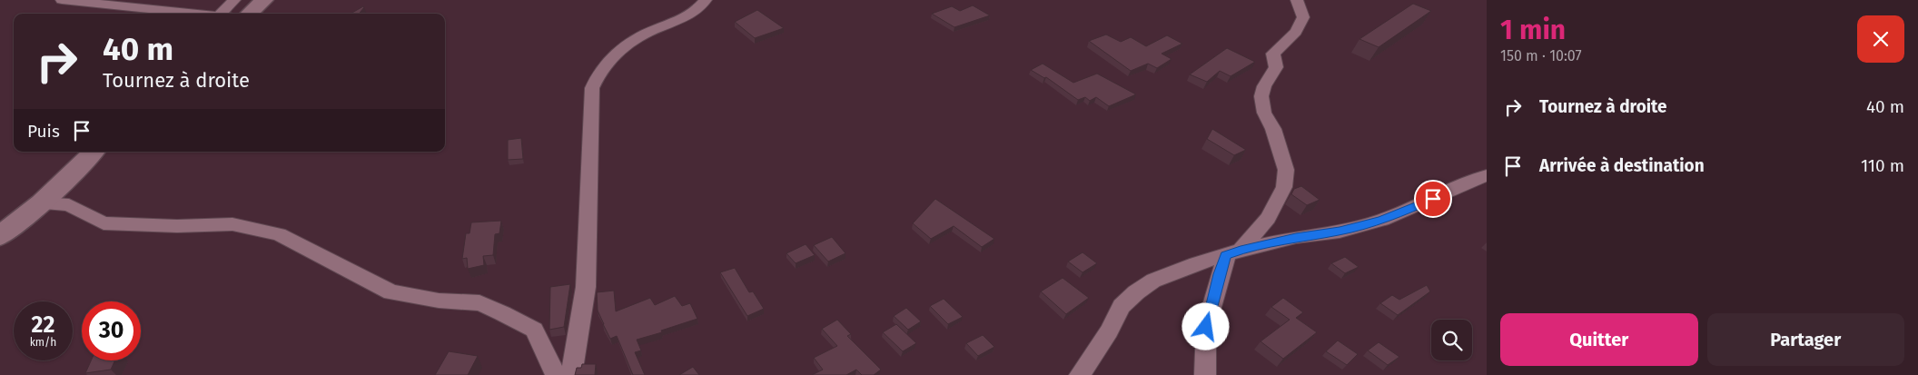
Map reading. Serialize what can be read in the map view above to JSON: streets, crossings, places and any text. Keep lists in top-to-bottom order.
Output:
{
  "page": {
    "heading": ["1 min", "150 m · 10:07"],
    "turn": ["40 m", "Tournez à droite"],
    "list": [
      {
        "name": "Tournez à droite",
        "value": "40 m"
      },
      {
        "name": "Arrivée à destination",
        "value": "110 m"
      }
    ],
    "then": "Puis",
    "speed": "22 km/h",
    "limit": "30",
    "buttons": ["Quitter", "Partager"]
  }
}
